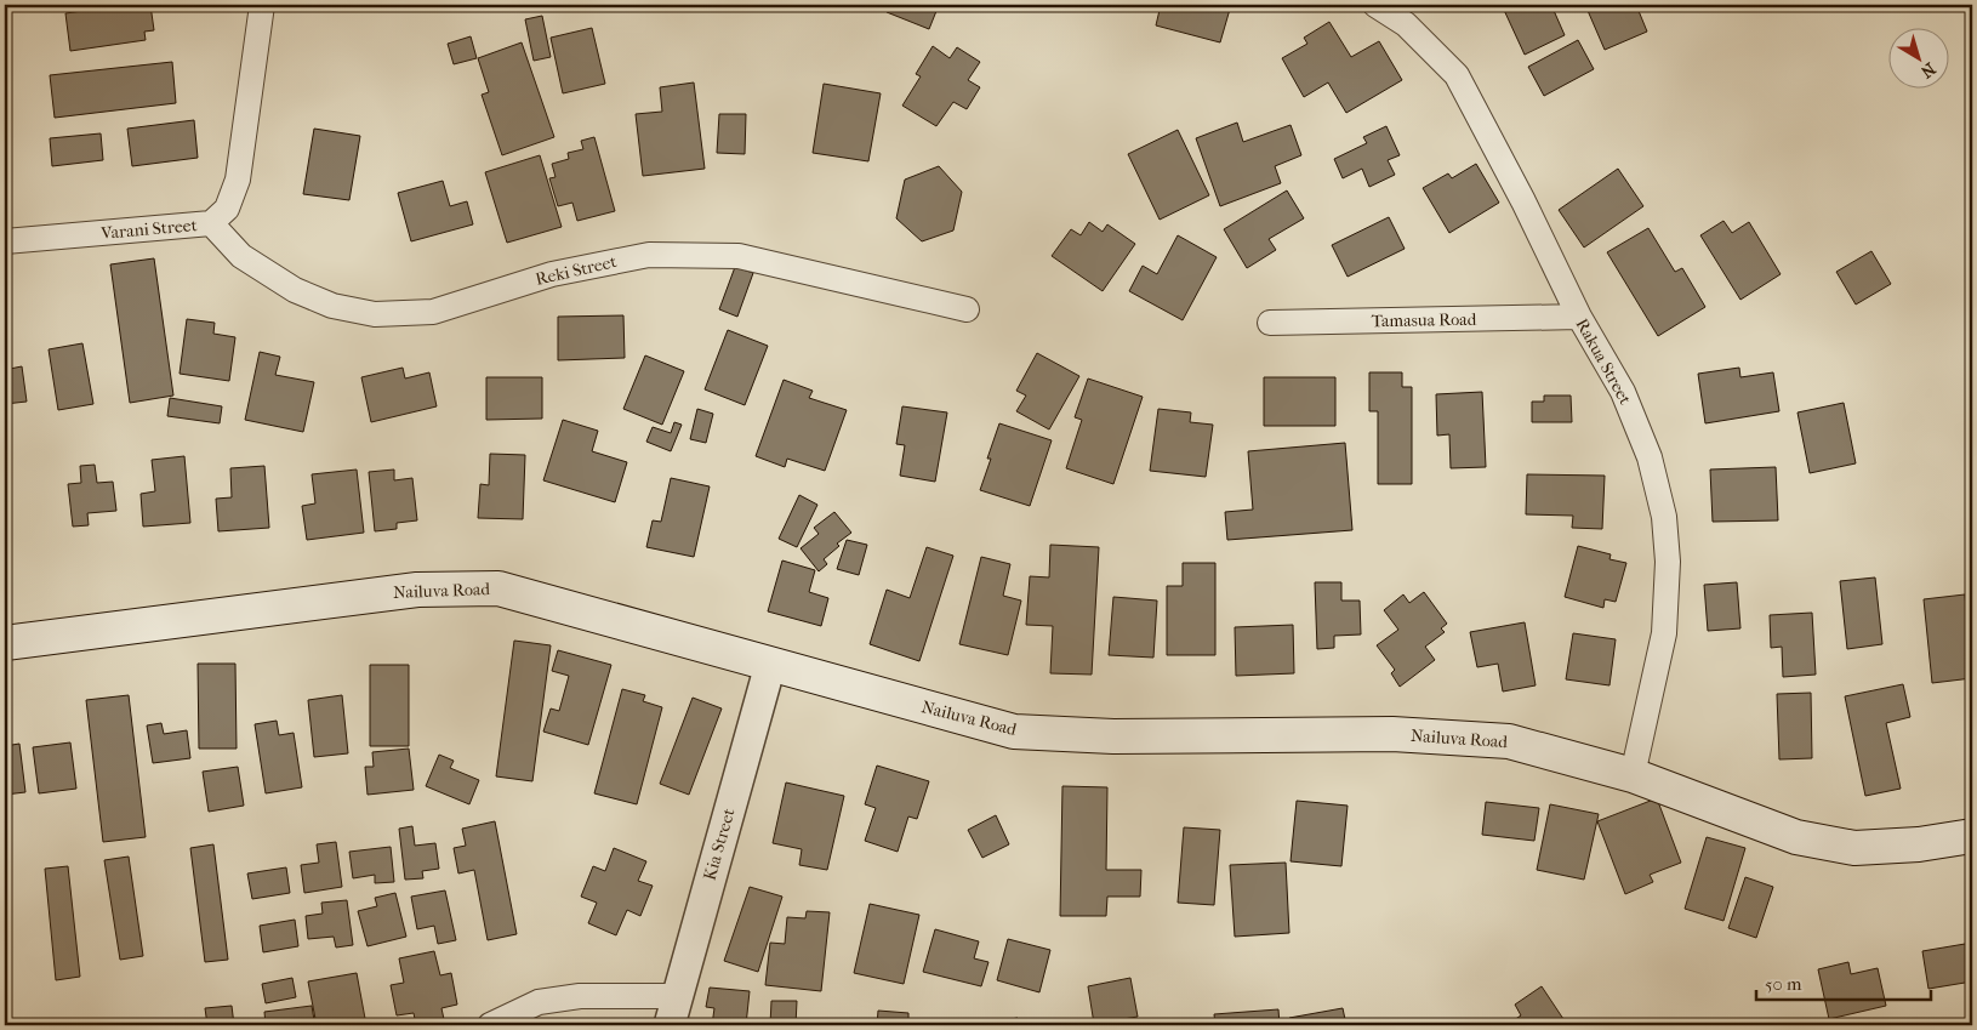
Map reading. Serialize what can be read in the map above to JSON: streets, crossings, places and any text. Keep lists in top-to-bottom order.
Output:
{
  "streets": {
    "main road": ["Nailuva Road"],
    "street": [
      "Varani Street",
      "Reki Street",
      "Tamasua Road",
      "Rakua Street",
      "Kia Street"
    ]
  },
  "crossings": [
    ["Varani Street", "Reki Street"],
    ["Tamasua Road", "Rakua Street"],
    ["Rakua Street", "Nailuva Road"],
    ["Nailuva Road", "Kia Street"]
  ],
  "scale_bar": "50 m",
  "north": "bottom right"
}
